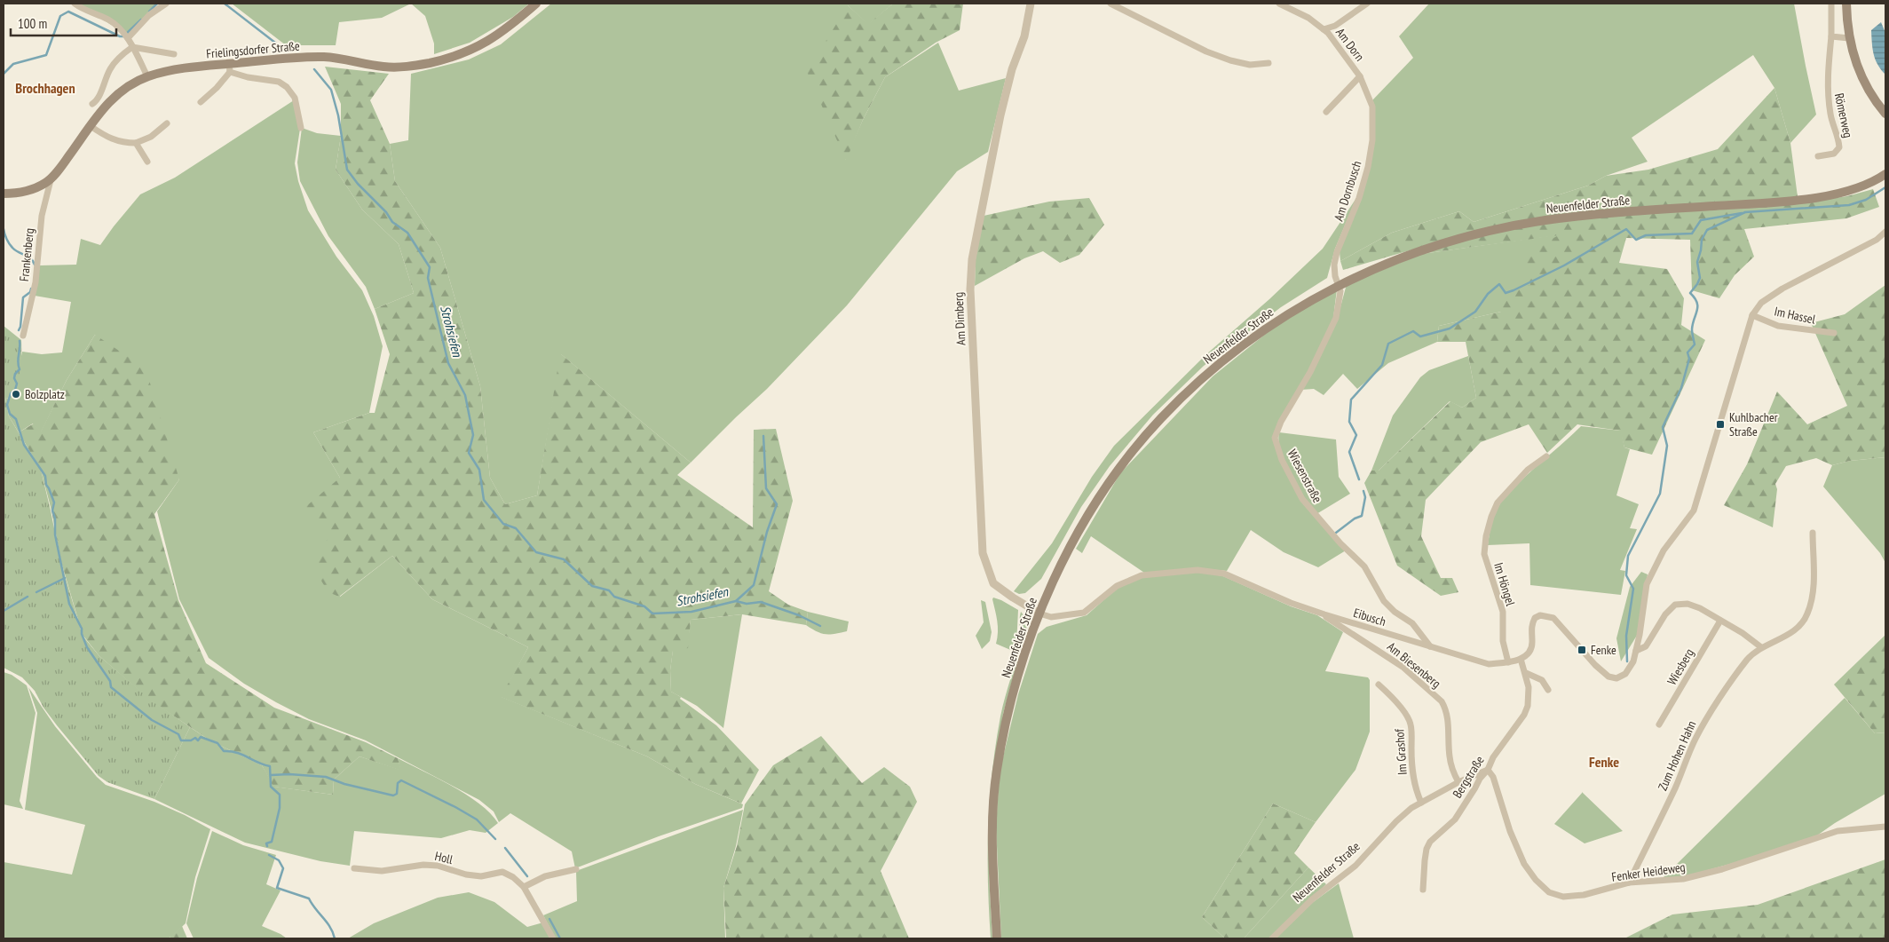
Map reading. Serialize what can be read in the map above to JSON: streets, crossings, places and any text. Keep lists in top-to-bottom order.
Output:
{
  "streets": {
    "main road": ["Frielingsdorfer Straße", "Neuenfelder Straße"],
    "street": [
      "Am Dorn",
      "Römerweg",
      "Am Dornbusch",
      "Frankenberg",
      "Im Hassel",
      "Am Dimberg",
      "Wiesenstraße",
      "Im Höngel",
      "Eibusch",
      "Am Biesenberg",
      "Wiesberg",
      "Im Grashof",
      "Zum Hohen Hahn",
      "Bergstraße",
      "Holl",
      "Fenker Heideweg"
    ]
  },
  "crossings": [
    ["Am Dorn", "Am Dornbusch"],
    ["Frielingsdorfer Straße", "Frankenberg"],
    ["Am Dornbusch", "Neuenfelder Straße"],
    ["Am Dornbusch", "Wiesenstraße"],
    ["Neuenfelder Straße", "Am Dimberg"],
    ["Neuenfelder Straße", "Wiesenstraße"],
    ["Neuenfelder Straße", "Eibusch"],
    ["Neuenfelder Straße", "Am Biesenberg"],
    ["Neuenfelder Straße", "Im Grashof"],
    ["Neuenfelder Straße", "Bergstraße"],
    ["Neuenfelder Straße", "Fenker Heideweg"],
    ["Am Dimberg", "Eibusch"],
    ["Wiesenstraße", "Eibusch"],
    ["Im Höngel", "Eibusch"],
    ["Eibusch", "Am Biesenberg"],
    ["Eibusch", "Bergstraße"],
    ["Zum Hohen Hahn", "Fenker Heideweg"],
    ["Bergstraße", "Fenker Heideweg"]
  ],
  "districts": ["Brochhagen", "Fenke"],
  "water": ["Strohsiefen"],
  "places": {
    "other": ["Bolzplatz"],
    "transit": ["Kuhlbacher Straße", "Fenke"]
  },
  "scale_bar": "100 m"
}
